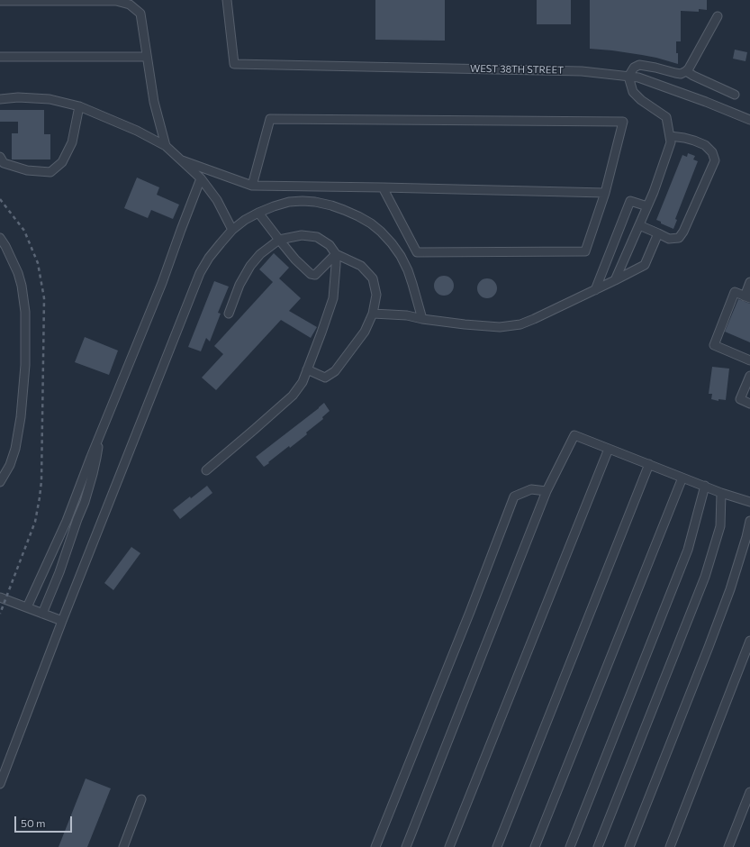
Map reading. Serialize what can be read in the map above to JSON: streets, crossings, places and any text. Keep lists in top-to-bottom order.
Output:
{
  "streets": {
    "street": ["WEST 38TH STREET"]
  },
  "scale_bar": "50 m"
}
